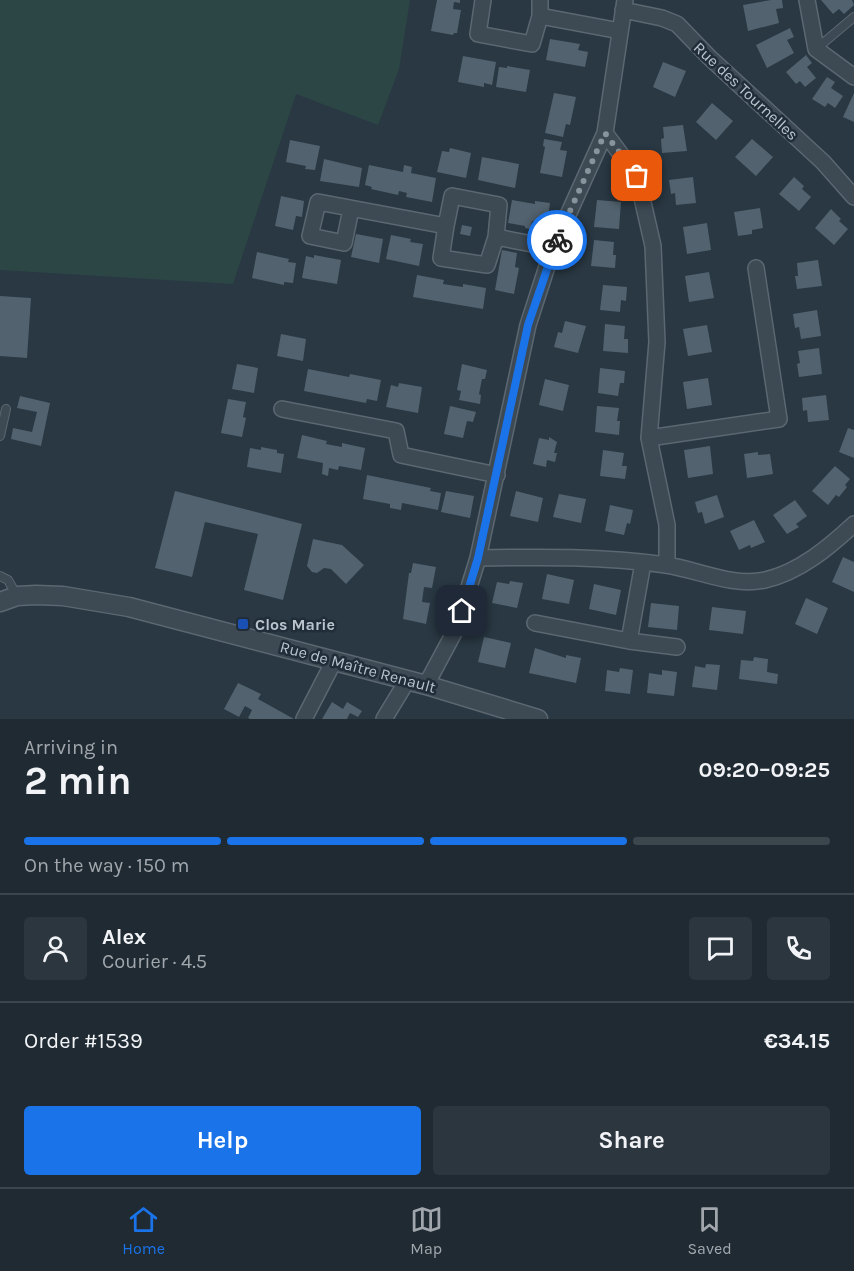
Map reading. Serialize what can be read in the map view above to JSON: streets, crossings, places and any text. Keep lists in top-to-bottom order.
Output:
{
  "streets": {
    "street": ["Rue des Tournelles", "Rue de Maître Renault"]
  },
  "places": {
    "transit": ["Clos Marie"]
  },
  "page": {
    "heading": ["2 min", "Arriving in", "09:20–09:25"],
    "panel": [
      "Alex",
      "Courier · 4.5",
      "Order #1539",
      "€34.15"
    ],
    "bar": "On the way · 150 m",
    "buttons": ["Help", "Share"],
    "tabs": ["Home", "Map", "Saved"]
  }
}
